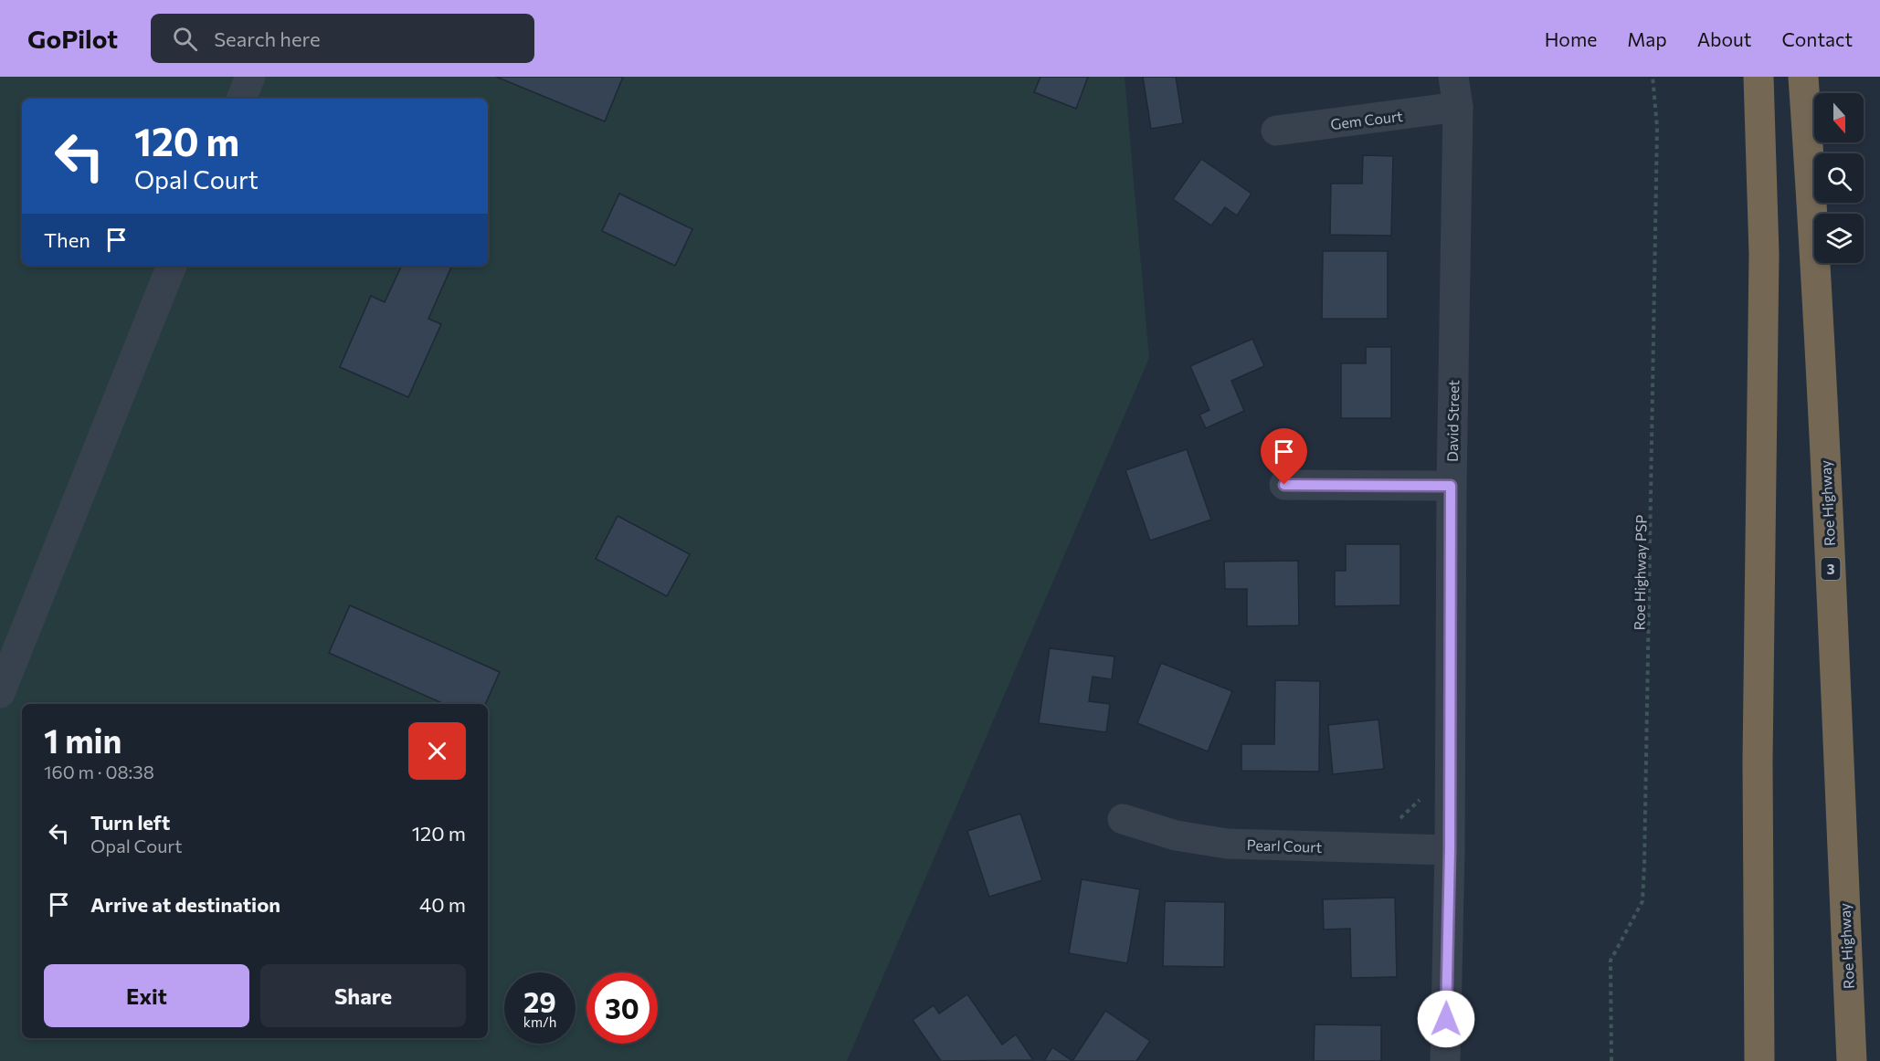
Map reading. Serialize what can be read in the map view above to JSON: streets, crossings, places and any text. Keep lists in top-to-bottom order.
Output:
{
  "streets": {
    "highway": ["Roe Highway", "3"],
    "street": ["Gem Court", "David Street", "Pearl Court"],
    "path": ["Roe Highway PSP"]
  },
  "crossings": [
    ["Gem Court", "David Street"],
    ["David Street", "Pearl Court"]
  ],
  "north": "bottom",
  "page": {
    "header": "GoPilot",
    "search": "Search here",
    "nav": [
      "Home",
      "Map",
      "About",
      "Contact"
    ],
    "turn": ["120 m", "Opal Court"],
    "then": "Then",
    "heading": ["1 min", "160 m · 08:38"],
    "list": [
      {
        "name": "Turn left",
        "note": "Opal Court",
        "value": "120 m"
      },
      {
        "name": "Arrive at destination",
        "value": "40 m"
      }
    ],
    "buttons": ["Exit", "Share"],
    "speed": "29 km/h",
    "limit": "30"
  }
}
